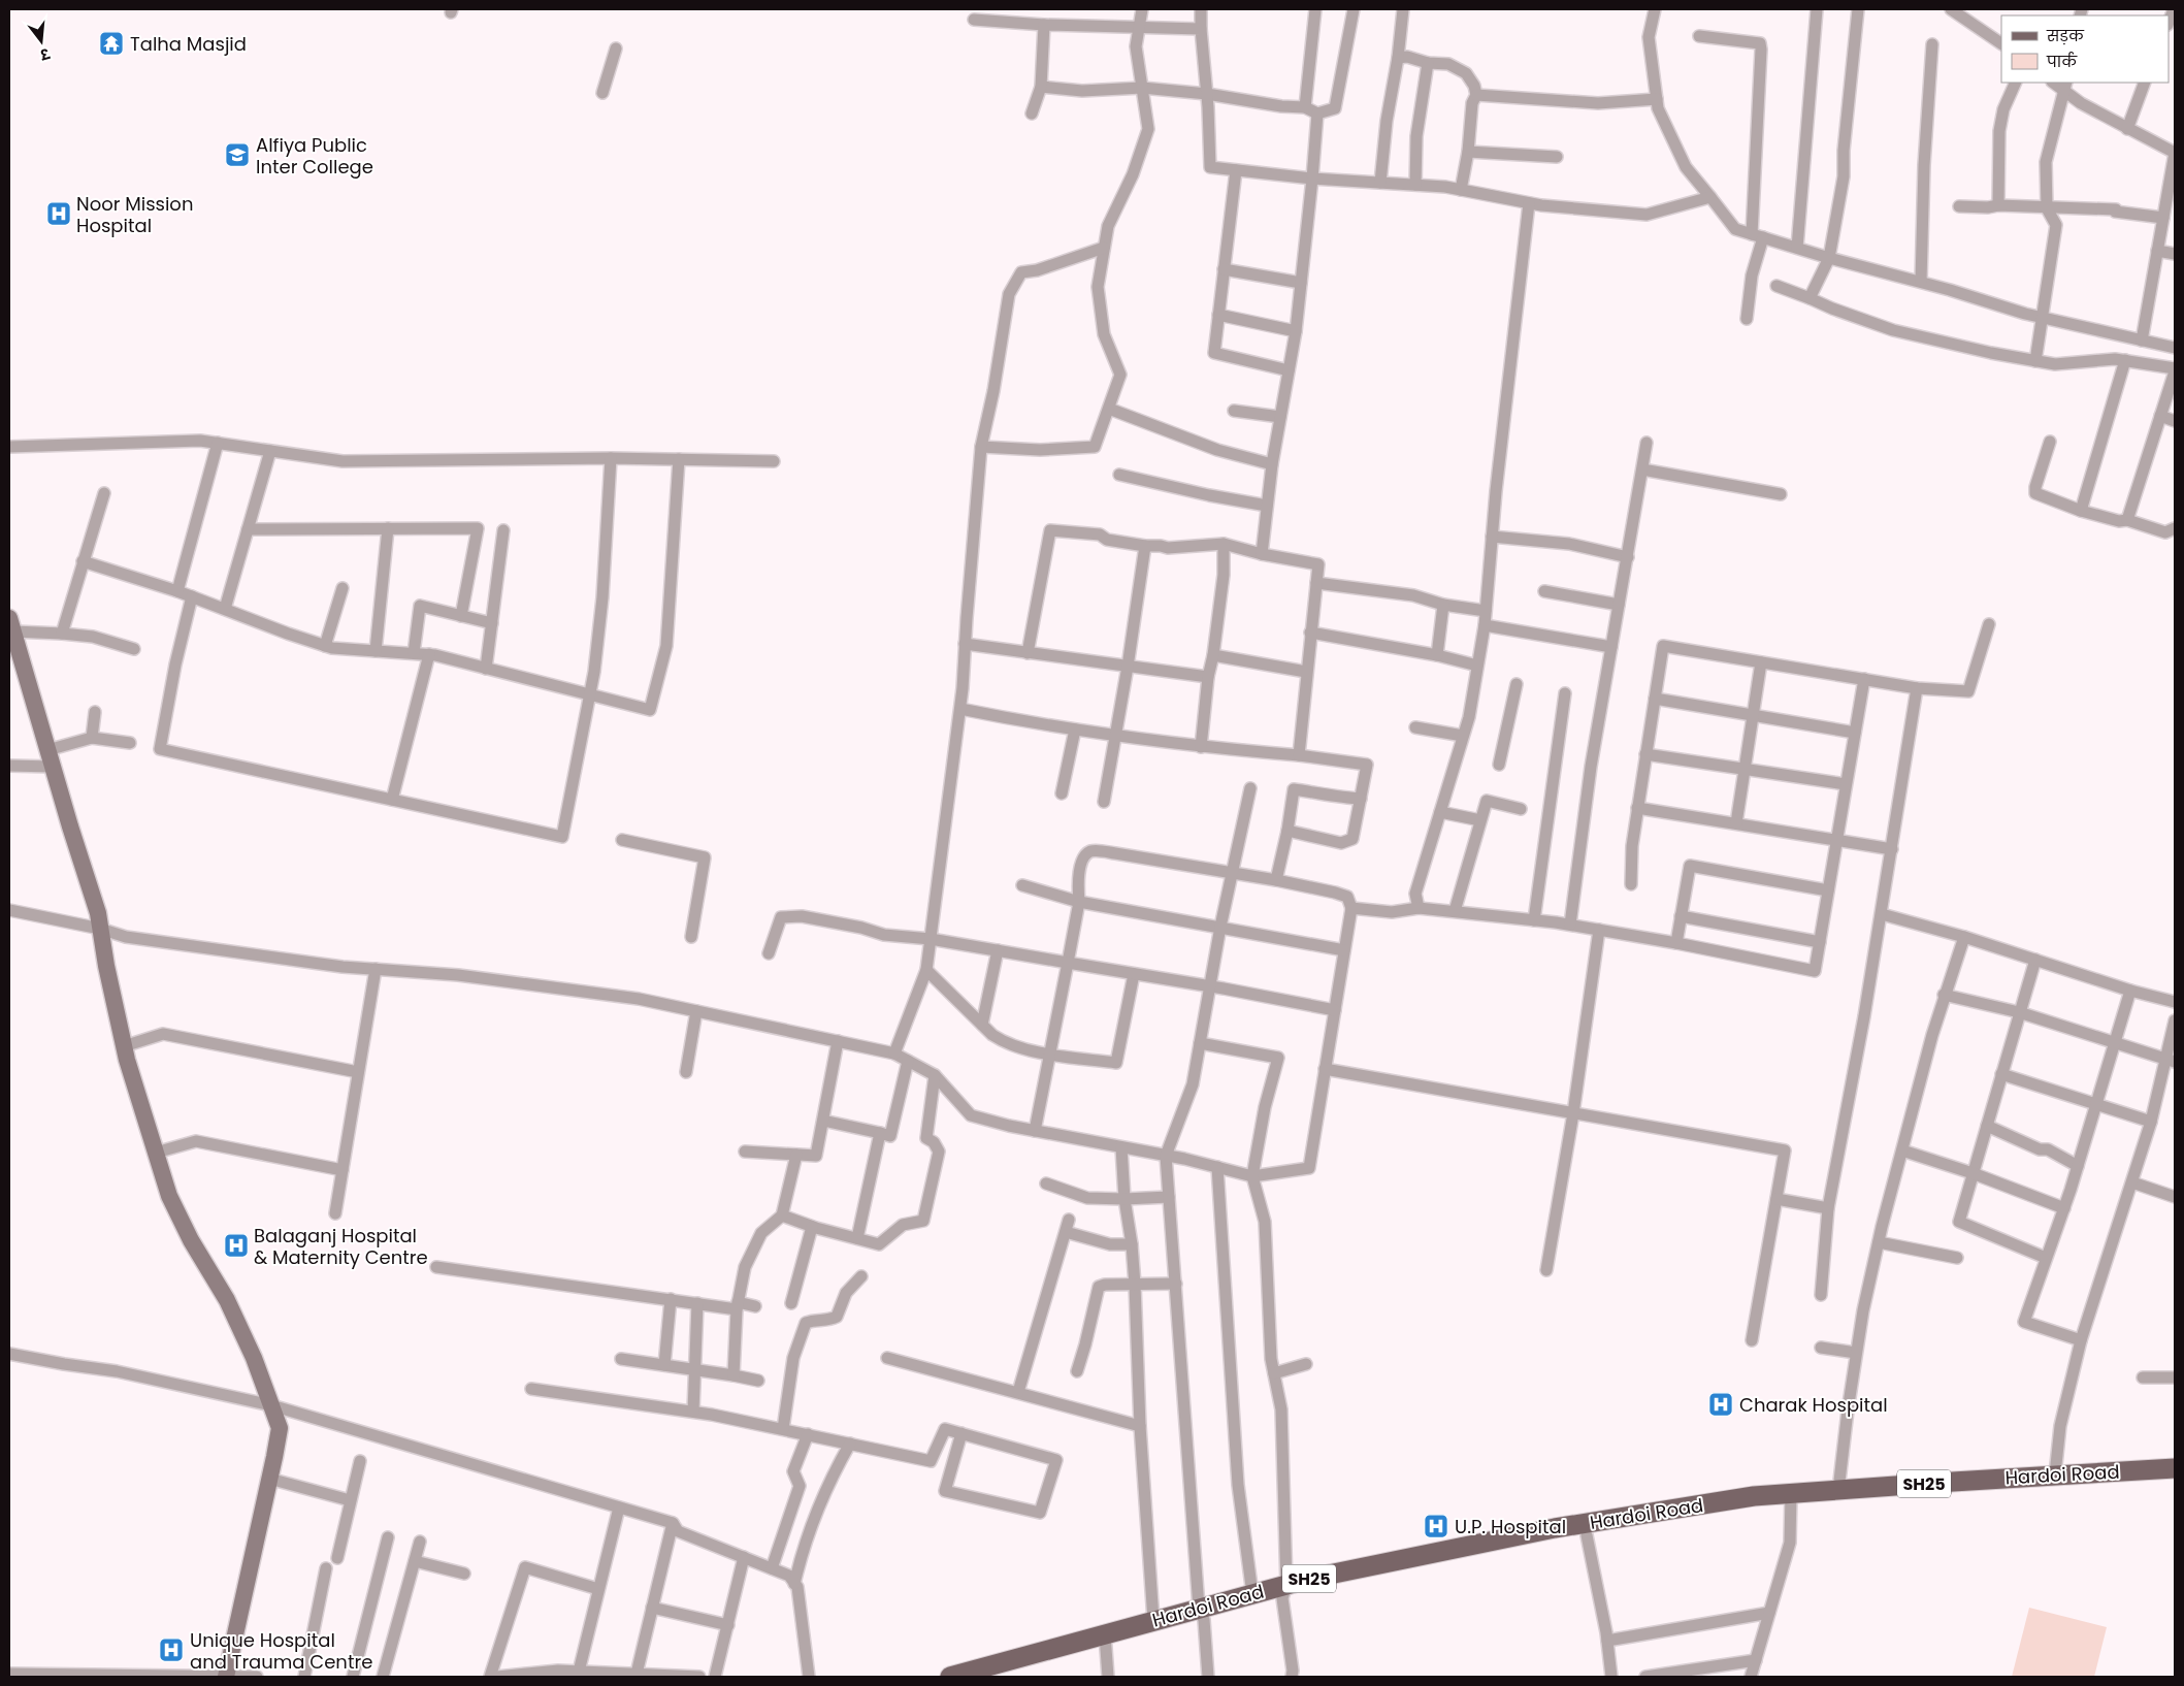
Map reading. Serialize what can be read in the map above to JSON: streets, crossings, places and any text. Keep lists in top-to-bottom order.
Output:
{
  "streets": {
    "main road": ["Hardoi Road", "SH25"]
  },
  "places": {
    "temple": ["Talha Masjid"],
    "school or university": ["Alfiya Public Inter College"],
    "hospital": [
      "Noor Mission Hospital",
      "Balaganj Hospital & Maternity Centre",
      "Charak Hospital",
      "U.P. Hospital",
      "Unique Hospital and Trauma Centre"
    ]
  },
  "legend": ["सड़क", "पार्क"],
  "north": "bottom"
}
